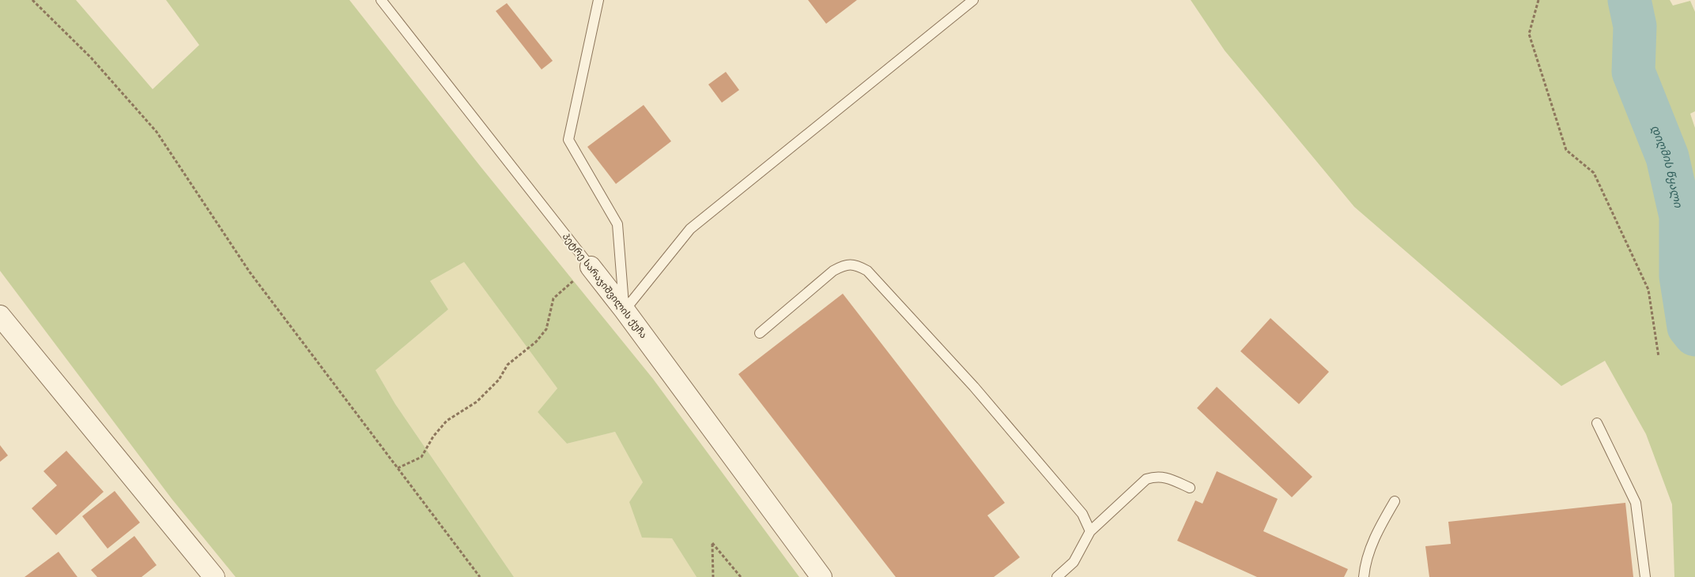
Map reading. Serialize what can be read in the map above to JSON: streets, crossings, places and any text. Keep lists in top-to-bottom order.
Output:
{
  "streets": {
    "street": ["პეტრე სარაჯიშვილის ქუჩა"]
  },
  "water": ["დიღმის წყალი"]
}
